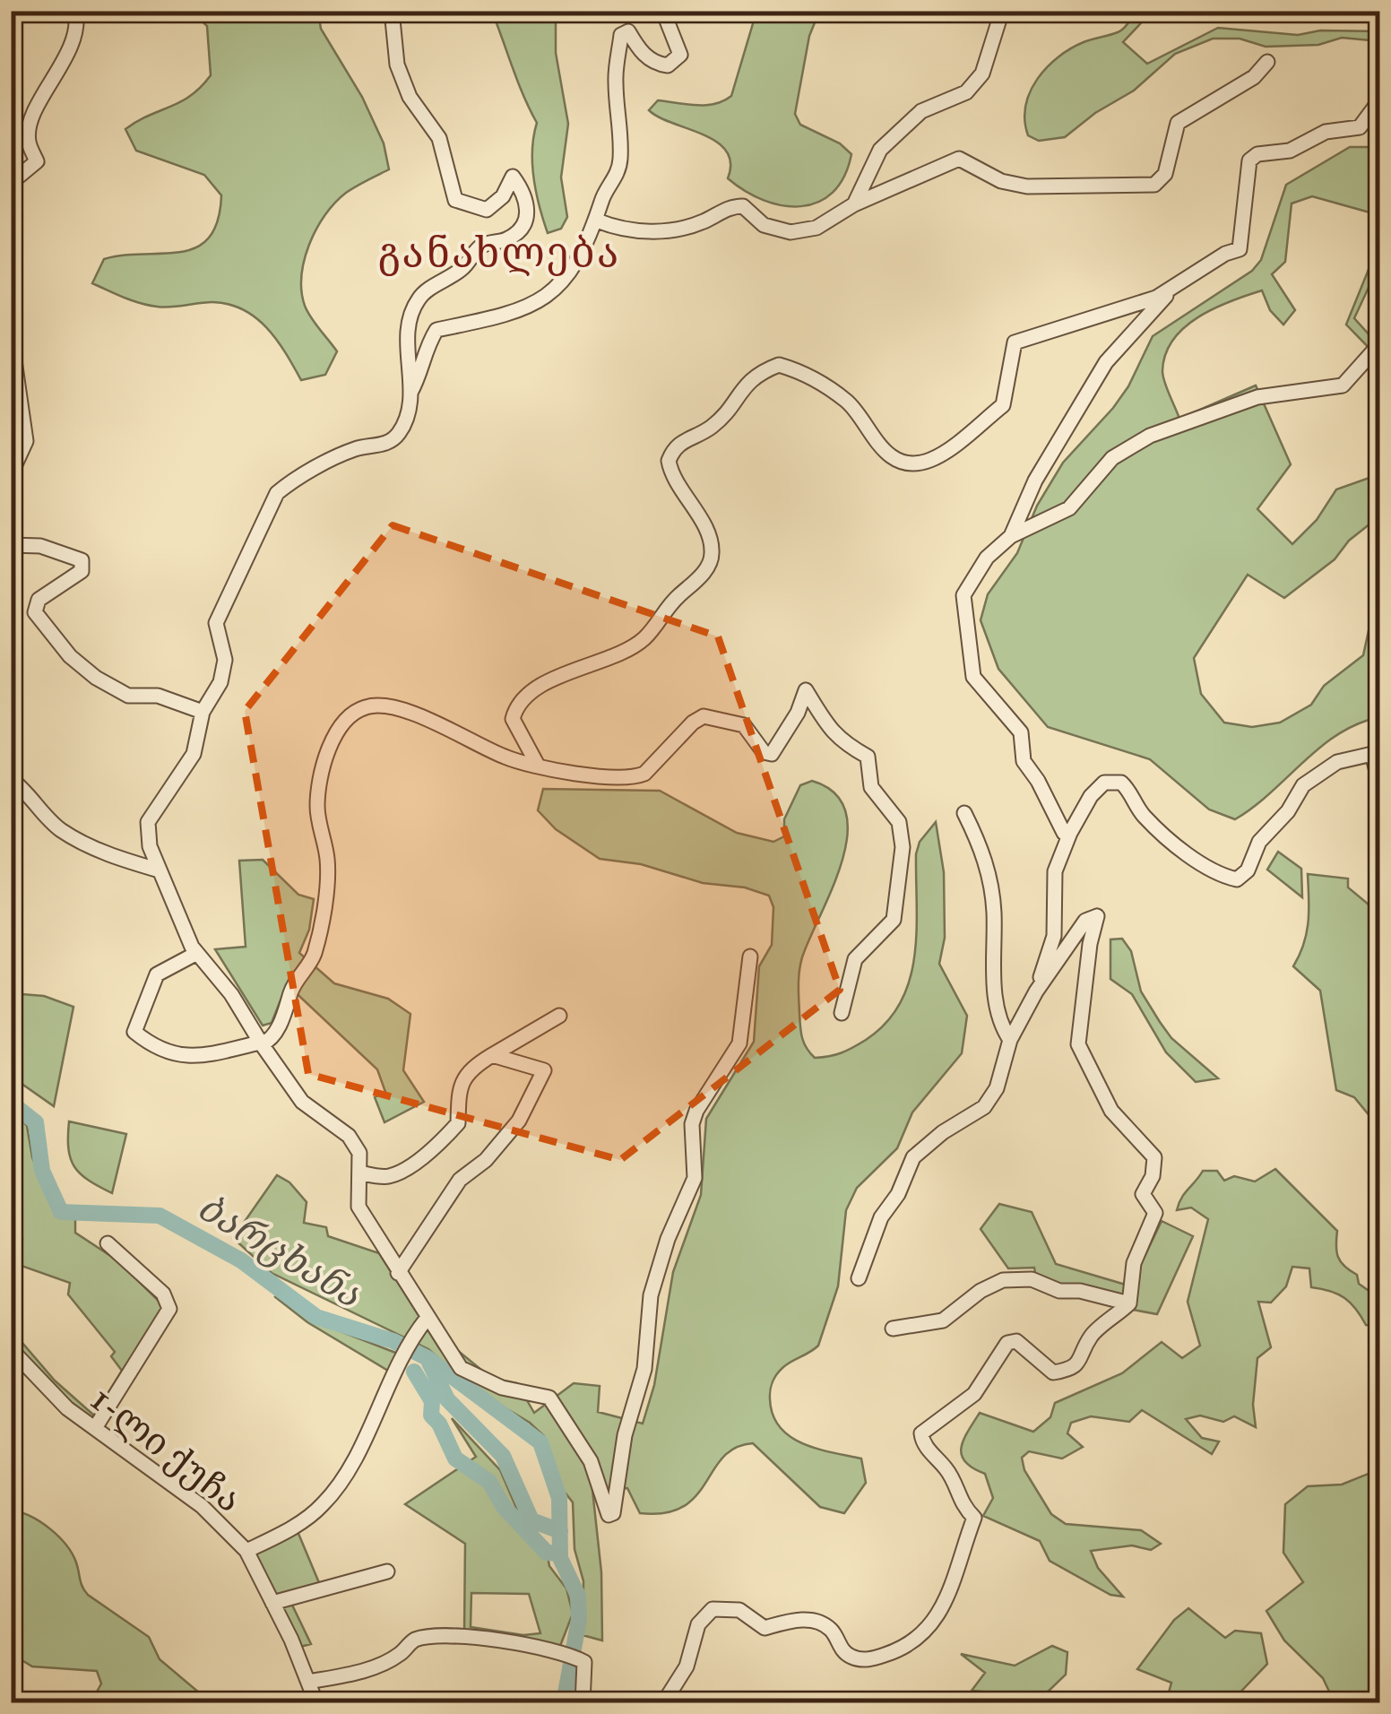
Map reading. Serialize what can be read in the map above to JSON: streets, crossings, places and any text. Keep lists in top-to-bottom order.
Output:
{
  "streets": {
    "street": ["1-ლი ქუჩა"]
  },
  "districts": ["განახლება"],
  "water": ["ბარცხანა"]
}
